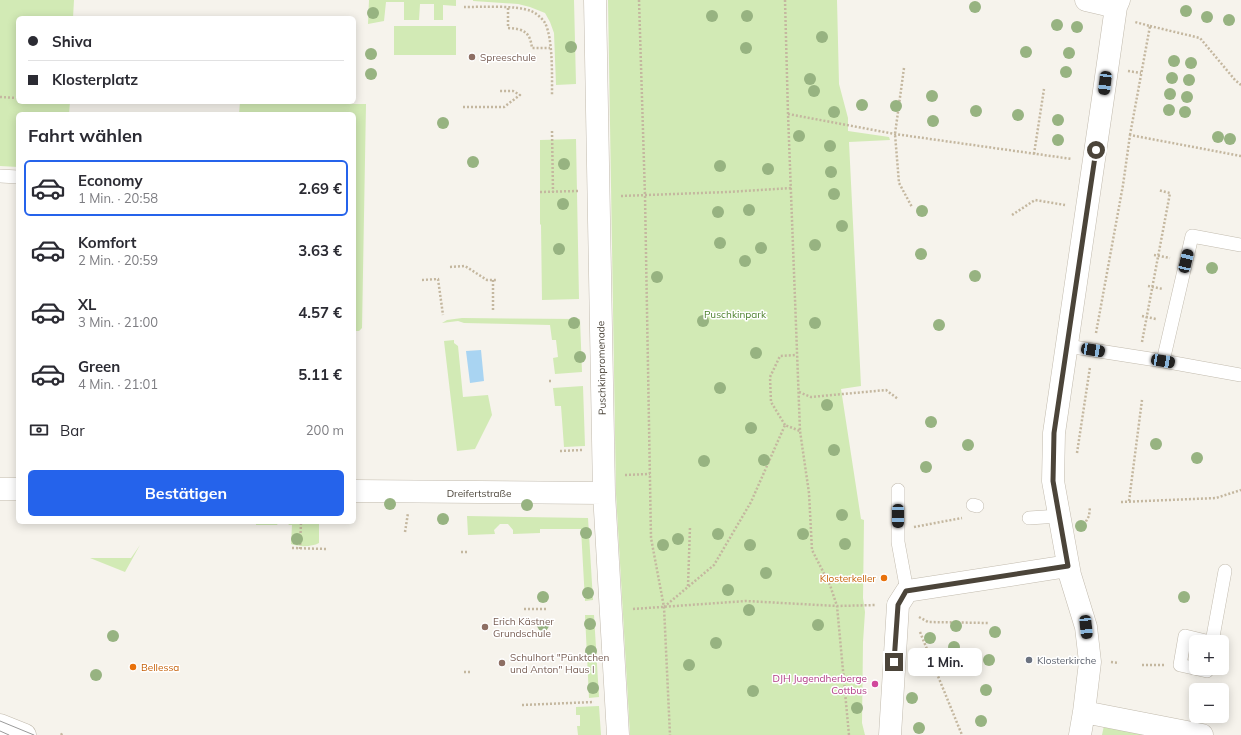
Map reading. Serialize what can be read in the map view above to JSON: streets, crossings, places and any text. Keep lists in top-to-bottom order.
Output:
{
  "streets": {
    "street": ["Puschkinpromenade", "Dreifertstraße"]
  },
  "crossings": [
    ["Puschkinpromenade", "Dreifertstraße"]
  ],
  "parks": ["Puschkinpark"],
  "places": [
    "Spreeschule",
    "Klosterkeller",
    "Erich Kästner Grundschule",
    "Klosterkirche",
    "Schulhort \"Pünktchen und Anton\" Haus I",
    "Bellessa",
    "DJH Jugendherberge Cottbus"
  ],
  "page": {
    "banner": ["Shiva", "Klosterplatz"],
    "heading": "Fahrt wählen",
    "list": [
      {
        "name": "Economy",
        "note": "1 Min. · 20:58",
        "value": "2.69 €"
      },
      {
        "name": "Komfort",
        "note": "2 Min. · 20:59",
        "value": "3.63 €"
      },
      {
        "name": "XL",
        "note": "3 Min. · 21:00",
        "value": "4.57 €"
      },
      {
        "name": "Green",
        "note": "4 Min. · 21:01",
        "value": "5.11 €"
      }
    ],
    "pay": ["Bar", "200 m"],
    "buttons": "Bestätigen",
    "map_buttons": ["+", "−"],
    "bubble": "1 Min."
  }
}
